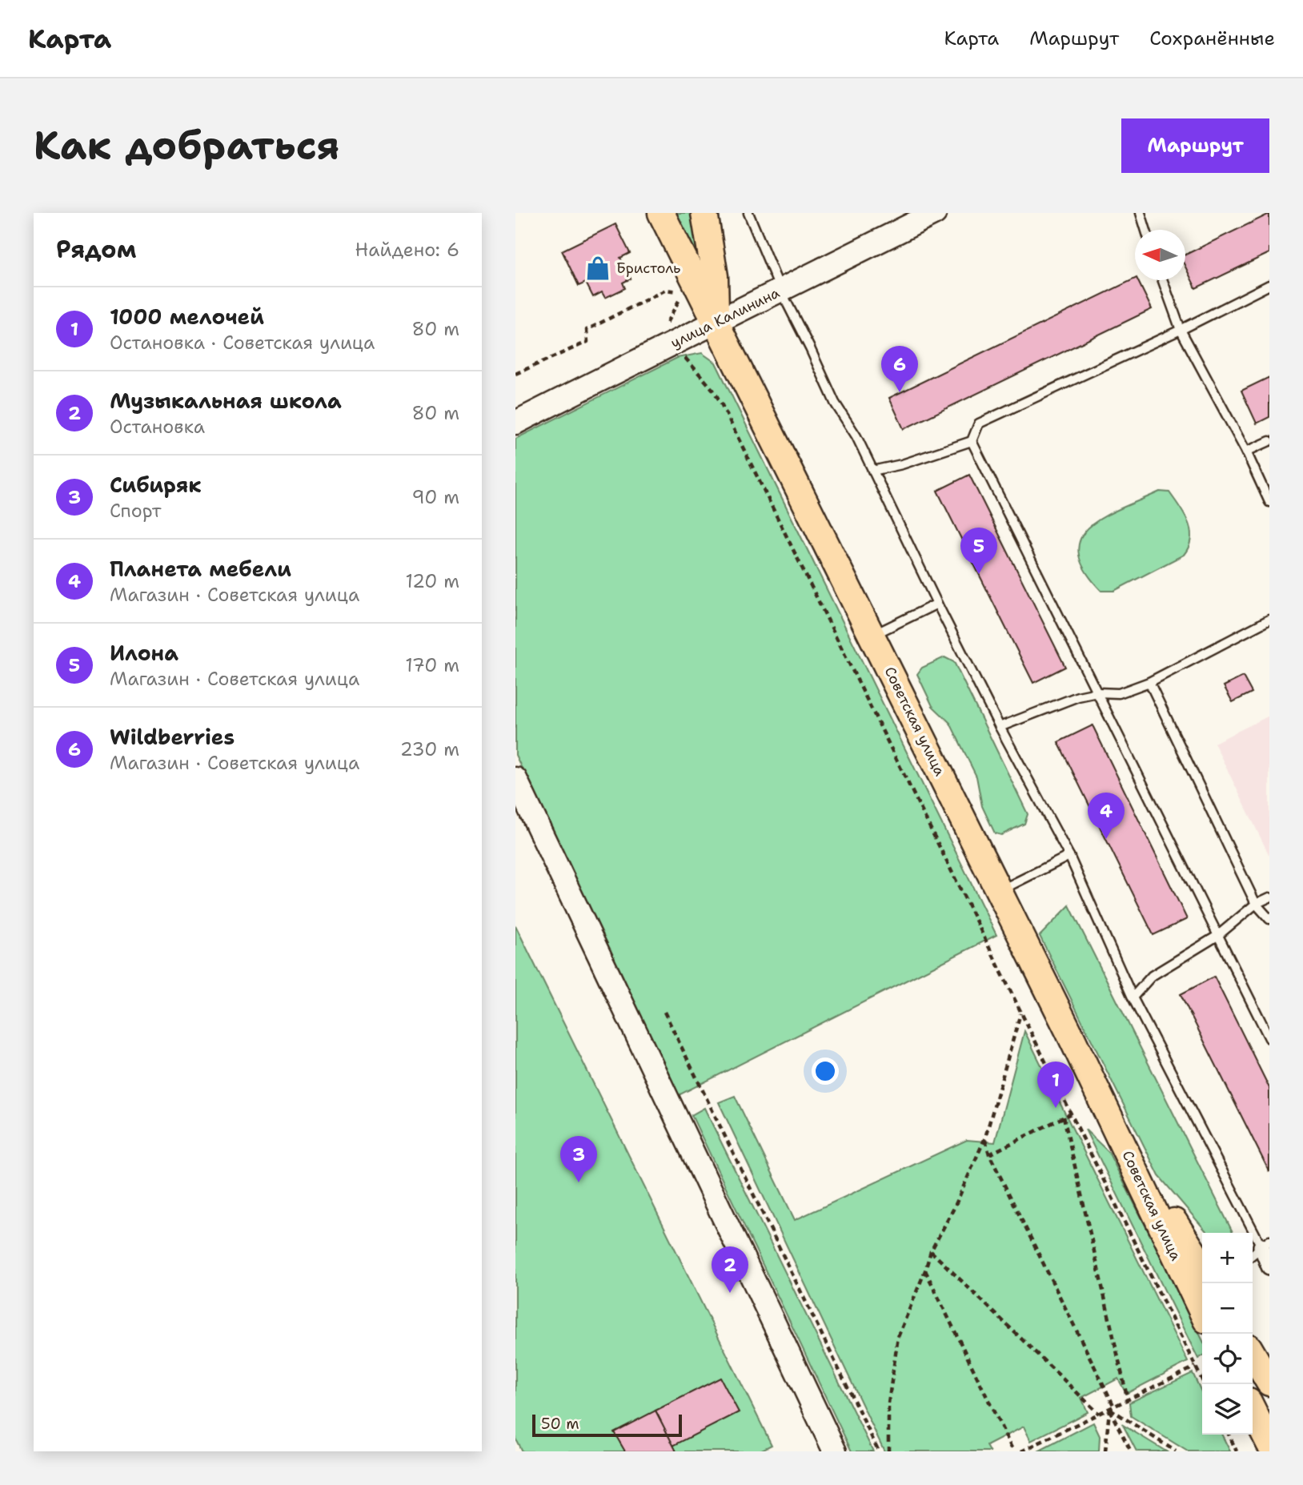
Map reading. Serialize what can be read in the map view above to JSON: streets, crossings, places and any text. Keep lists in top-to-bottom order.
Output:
{
  "streets": {
    "main road": ["улица Калинина", "Советская улица"]
  },
  "crossings": [
    ["улица Калинина", "Советская улица"]
  ],
  "places": {
    "shop": ["Бристоль"]
  },
  "scale_bar": "50 m",
  "north": "left",
  "page": {
    "header": "Карта",
    "nav": ["Карта", "Маршрут", "Сохранённые"],
    "buttons": "Маршрут",
    "title": "Как добраться",
    "heading": ["Рядом", "Найдено: 6"],
    "list": [
      {
        "mark": "1",
        "name": "1000 мелочей",
        "note": "Остановка · Советская улица",
        "value": "80 m"
      },
      {
        "mark": "2",
        "name": "Музыкальная школа",
        "note": "Остановка",
        "value": "80 m"
      },
      {
        "mark": "3",
        "name": "Сибиряк",
        "note": "Спорт",
        "value": "90 m"
      },
      {
        "mark": "4",
        "name": "Планета мебели",
        "note": "Магазин · Советская улица",
        "value": "120 m"
      },
      {
        "mark": "5",
        "name": "Илона",
        "note": "Магазин · Советская улица",
        "value": "170 m"
      },
      {
        "mark": "6",
        "name": "Wildberries",
        "note": "Магазин · Советская улица",
        "value": "230 m"
      }
    ],
    "pins": [
      "6",
      "5",
      "4",
      "1",
      "3",
      "2"
    ],
    "map_buttons": ["+", "−"],
    "scale": "50 m"
  }
}
